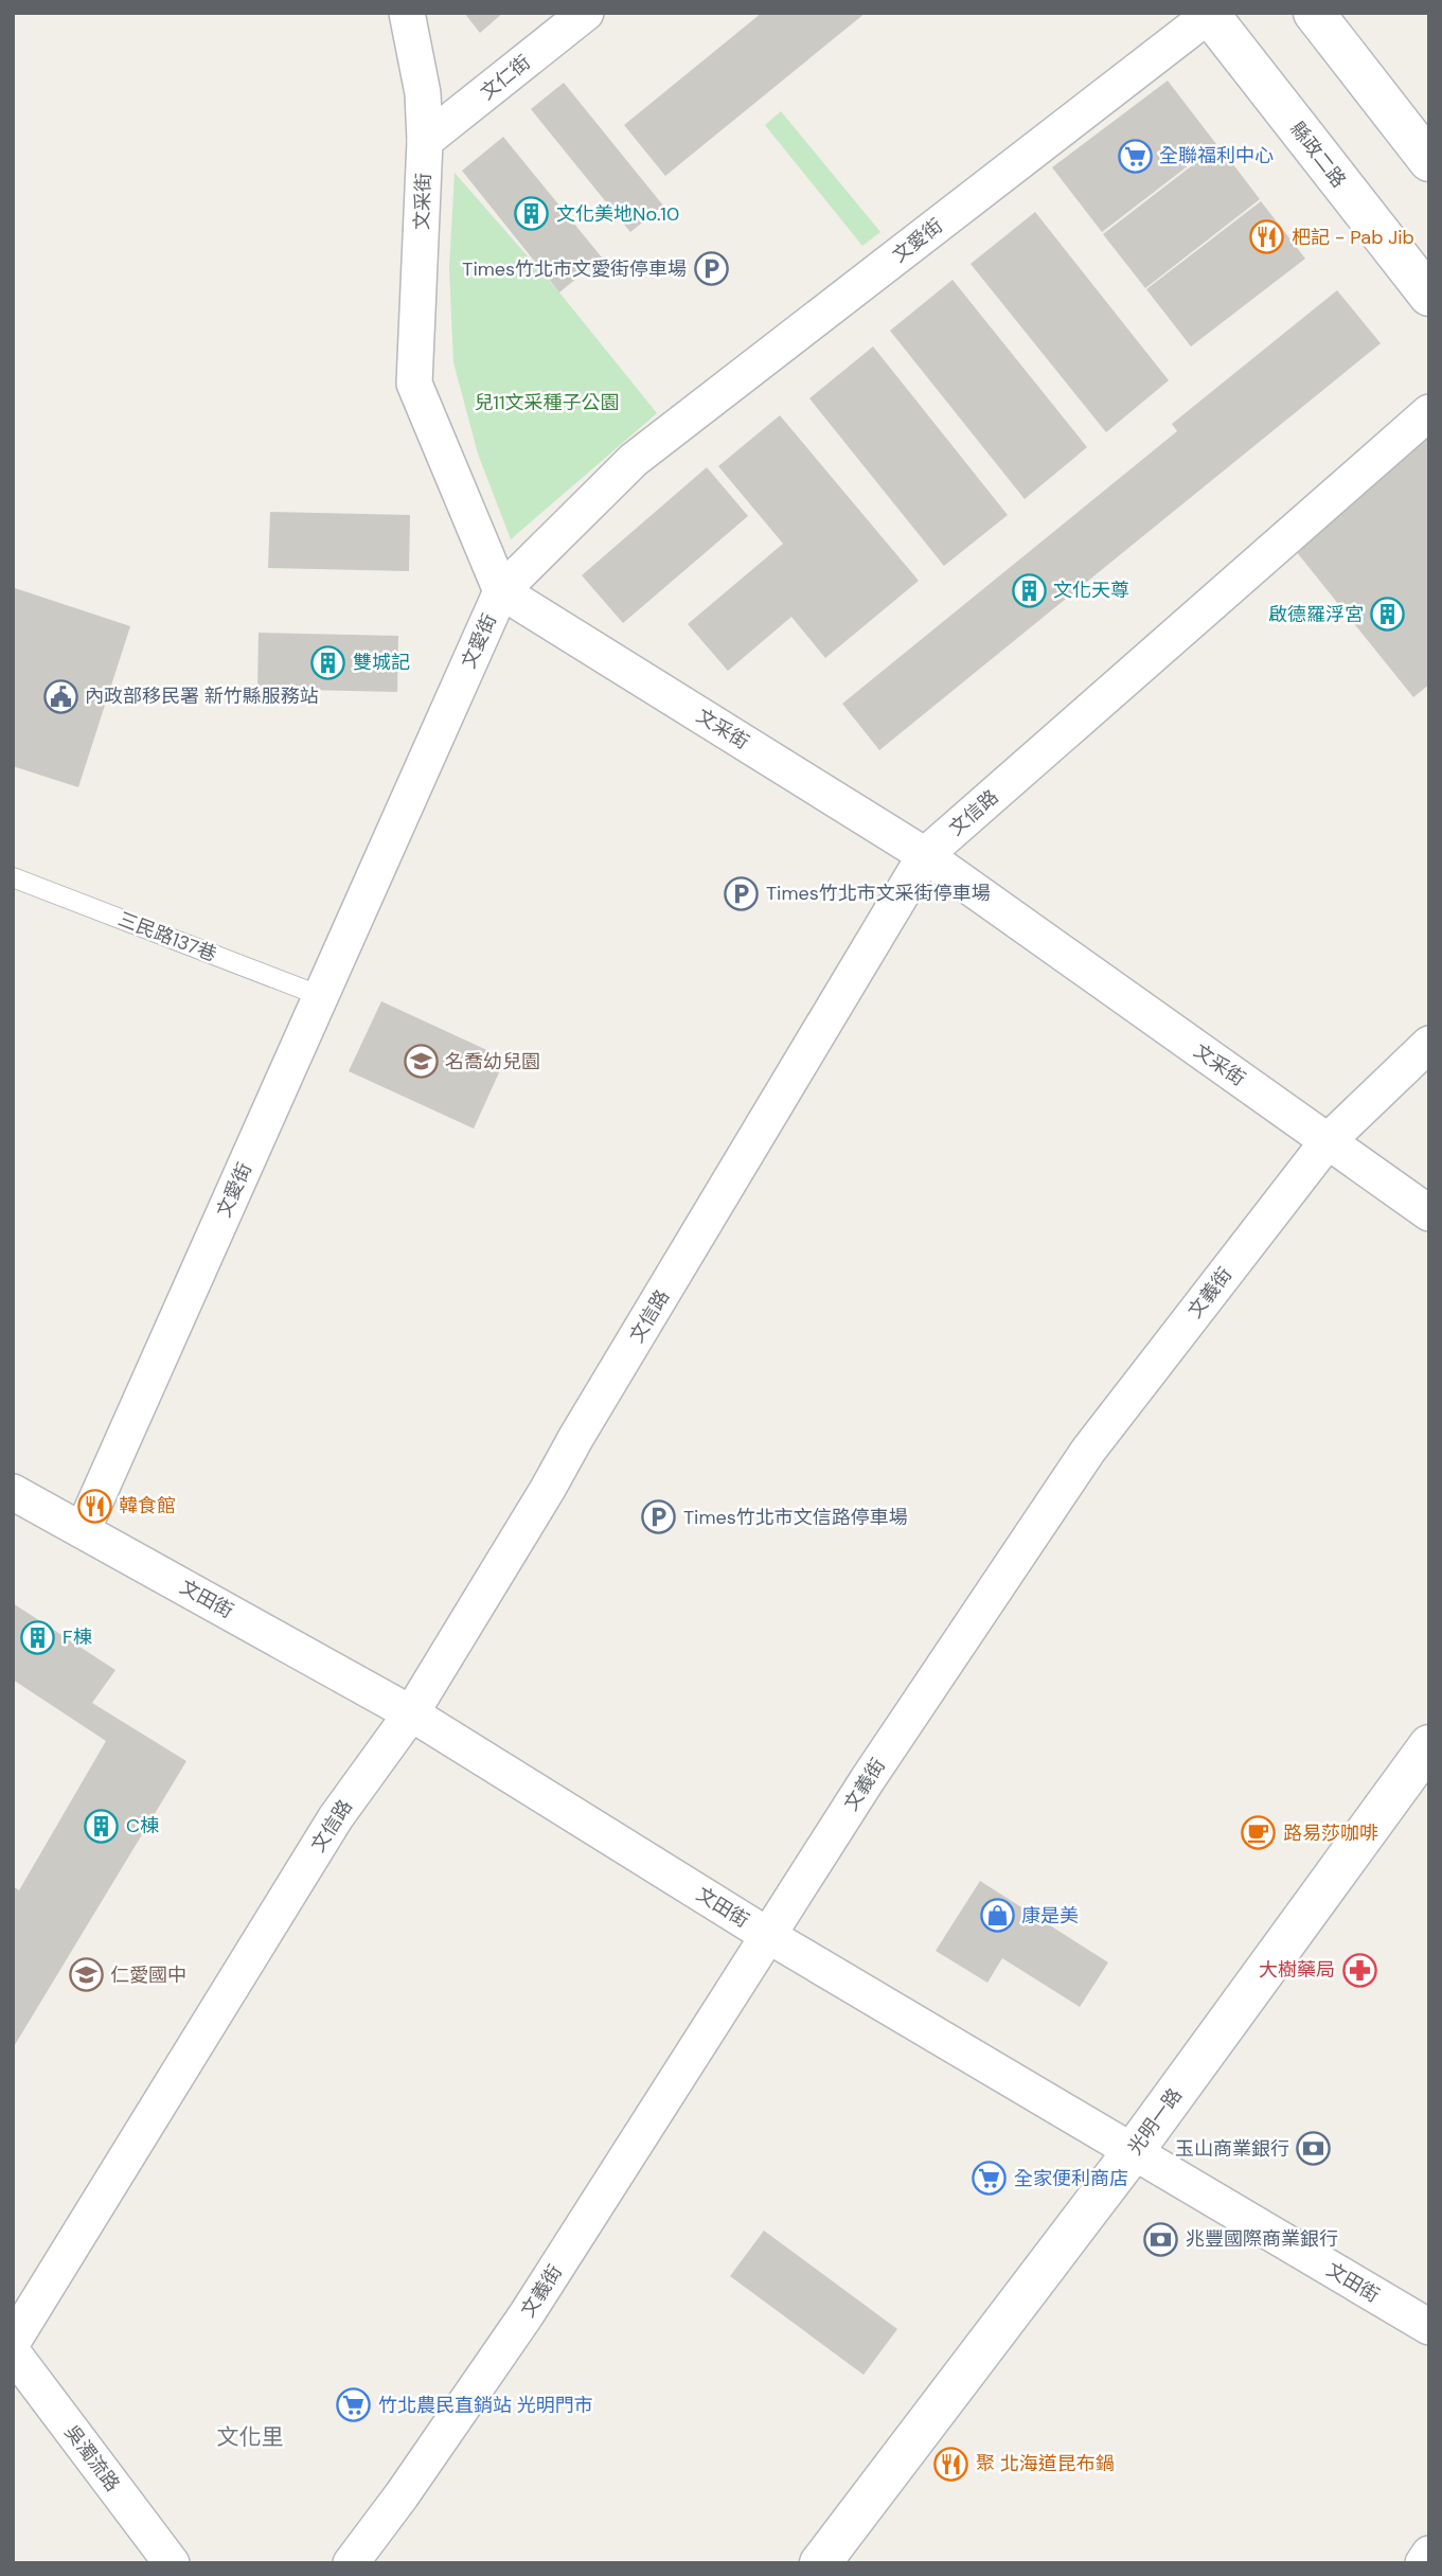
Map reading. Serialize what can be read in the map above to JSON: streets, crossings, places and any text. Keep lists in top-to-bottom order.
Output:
{
  "streets": {
    "street": [
      "文仁街",
      "縣政二路",
      "文采街",
      "文愛街",
      "文信路",
      "文義街",
      "文田街",
      "光明一路",
      "吳濁流路"
    ],
    "lane": ["三民路137巷"]
  },
  "crossings": [
    ["文仁街", "文采街"],
    ["縣政二路", "文愛街"],
    ["文采街", "文愛街"],
    ["文采街", "文信路"],
    ["文采街", "文義街"],
    ["文愛街", "三民路137巷"],
    ["文愛街", "文田街"],
    ["文信路", "文田街"],
    ["文義街", "文田街"],
    ["文田街", "光明一路"]
  ],
  "districts": ["文化里"],
  "parks": ["兒11文采種子公園"],
  "places": {
    "supermarket": ["全聯福利中心", "全家便利商店", "竹北農民直銷站 光明門市"],
    "building": [
      "文化美地No.10",
      "文化天尊",
      "啟德羅浮宮",
      "雙城記",
      "F棟",
      "C棟"
    ],
    "restaurant": ["杷記 - Pab Jib", "韓食館", "聚 北海道昆布鍋"],
    "parking": ["Times竹北市文愛街停車場", "Times竹北市文采街停車場", "Times竹北市文信路停車場"],
    "public building": ["內政部移民署 新竹縣服務站"],
    "school or university": ["名喬幼兒園", "仁愛國中"],
    "cafe": ["路易莎咖啡"],
    "shop": ["康是美"],
    "pharmacy": ["大樹藥局"],
    "bank": ["玉山商業銀行", "兆豐國際商業銀行"]
  }
}
